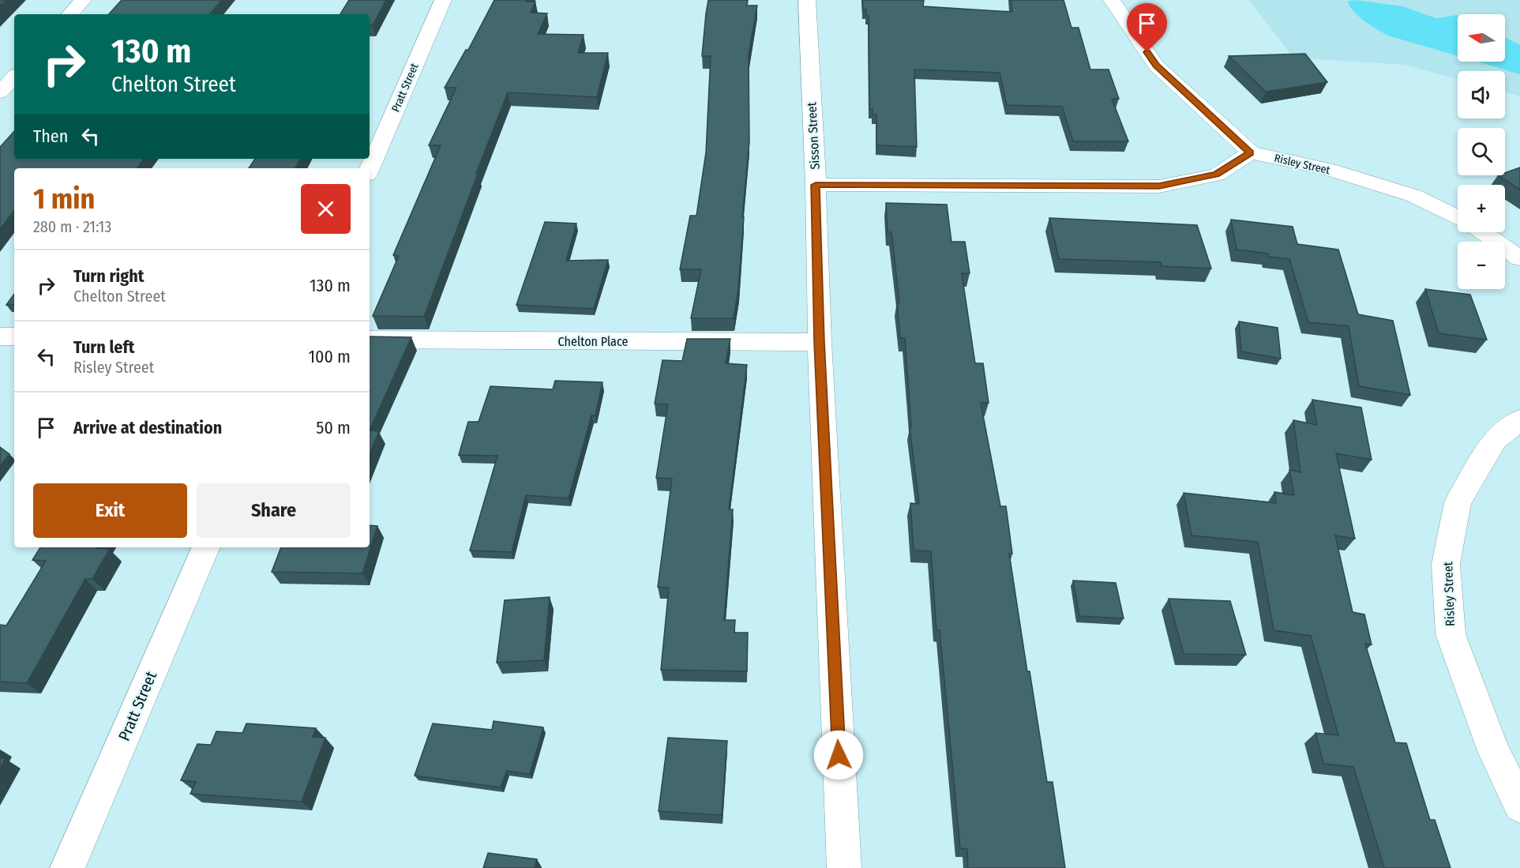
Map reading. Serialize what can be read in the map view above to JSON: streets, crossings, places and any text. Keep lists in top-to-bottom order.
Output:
{
  "streets": {
    "street": [
      "Pratt Street",
      "Sisson Street",
      "Risley Street",
      "Chelton Place"
    ]
  },
  "crossings": [
    ["Sisson Street", "Chelton Place"]
  ],
  "north": "left",
  "page": {
    "map_buttons": ["+", "−"],
    "turn": ["130 m", "Chelton Street"],
    "then": "Then",
    "heading": ["1 min", "280 m · 21:13"],
    "list": [
      {
        "name": "Turn right",
        "note": "Chelton Street",
        "value": "130 m"
      },
      {
        "name": "Turn left",
        "note": "Risley Street",
        "value": "100 m"
      },
      {
        "name": "Arrive at destination",
        "value": "50 m"
      }
    ],
    "buttons": ["Exit", "Share"]
  }
}
